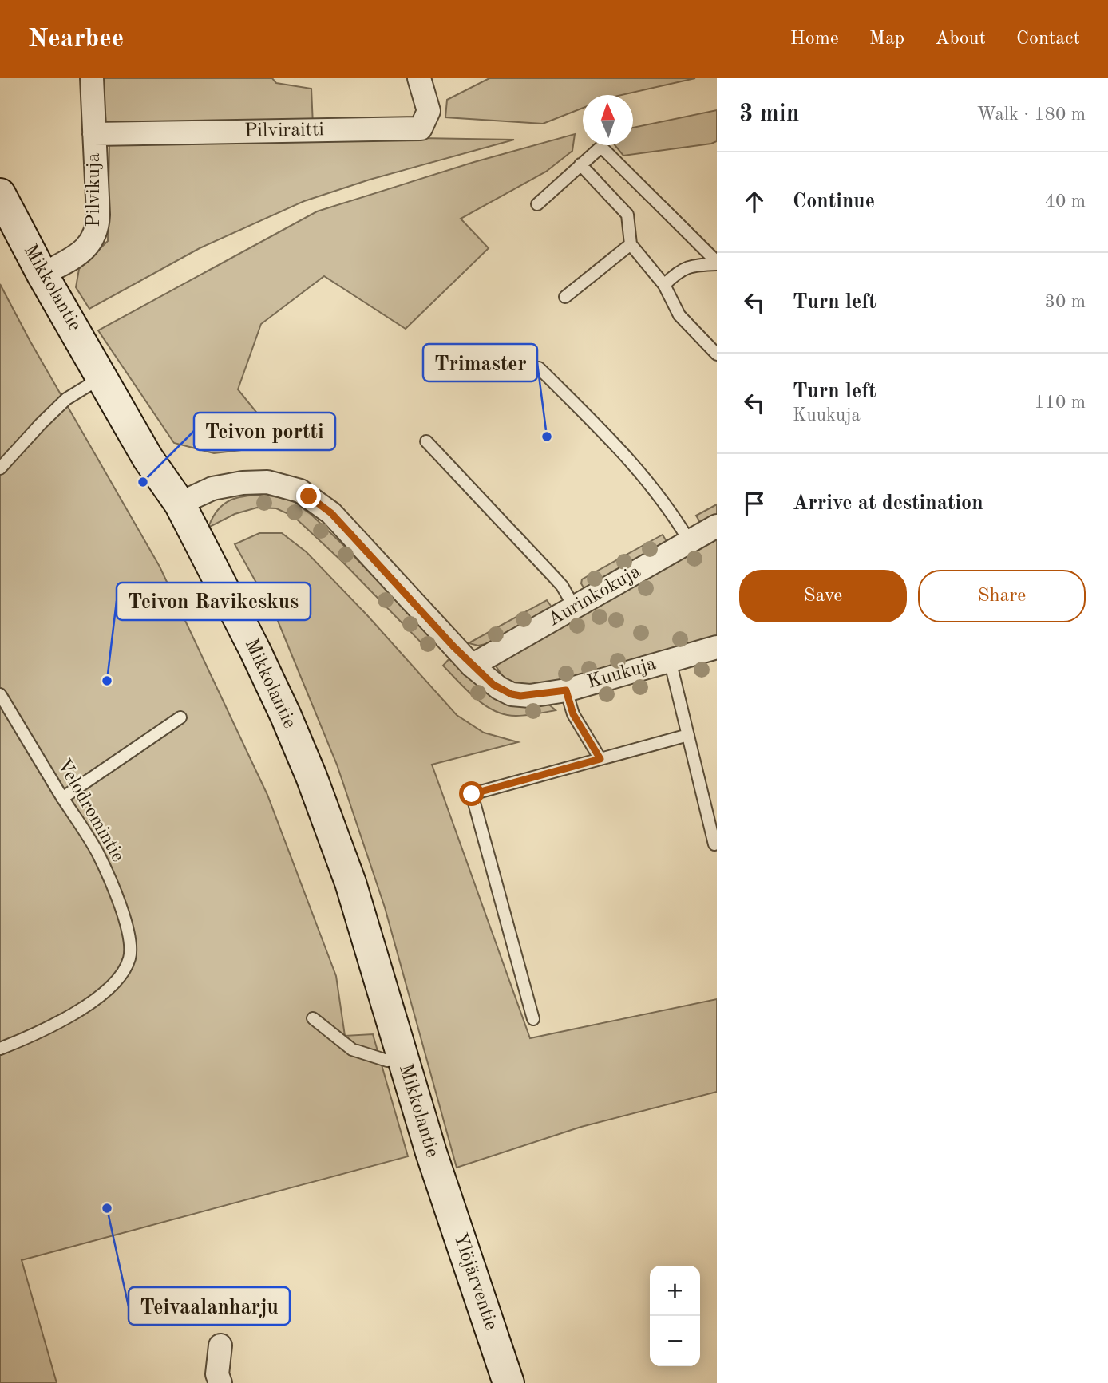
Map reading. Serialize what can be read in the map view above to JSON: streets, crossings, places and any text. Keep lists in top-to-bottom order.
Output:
{
  "streets": {
    "main road": ["Mikkolantie", "Ylöjärventie"],
    "street": [
      "Pilviraitti",
      "Pilvikuja",
      "Aurinkokuja",
      "Kuukuja"
    ],
    "lane": ["Velodromintie"]
  },
  "crossings": [
    ["Pilviraitti", "Pilvikuja"],
    ["Pilvikuja", "Mikkolantie"],
    ["Mikkolantie", "Kuukuja"],
    ["Mikkolantie", "Ylöjärventie"],
    ["Aurinkokuja", "Kuukuja"]
  ],
  "places": [
    "Trimaster",
    "Teivon portti",
    "Teivon Ravikeskus",
    "Teivaalanharju"
  ],
  "north": "top",
  "page": {
    "header": "Nearbee",
    "nav": [
      "Home",
      "Map",
      "About",
      "Contact"
    ],
    "heading": ["3 min", "Walk · 180 m"],
    "list": [
      ["Continue", "40 m"],
      ["Turn left", "30 m"],
      ["Turn left", "Kuukuja", "110 m"],
      "Arrive at destination"
    ],
    "buttons": ["Save", "Share"],
    "map_buttons": ["+", "−"]
  }
}
